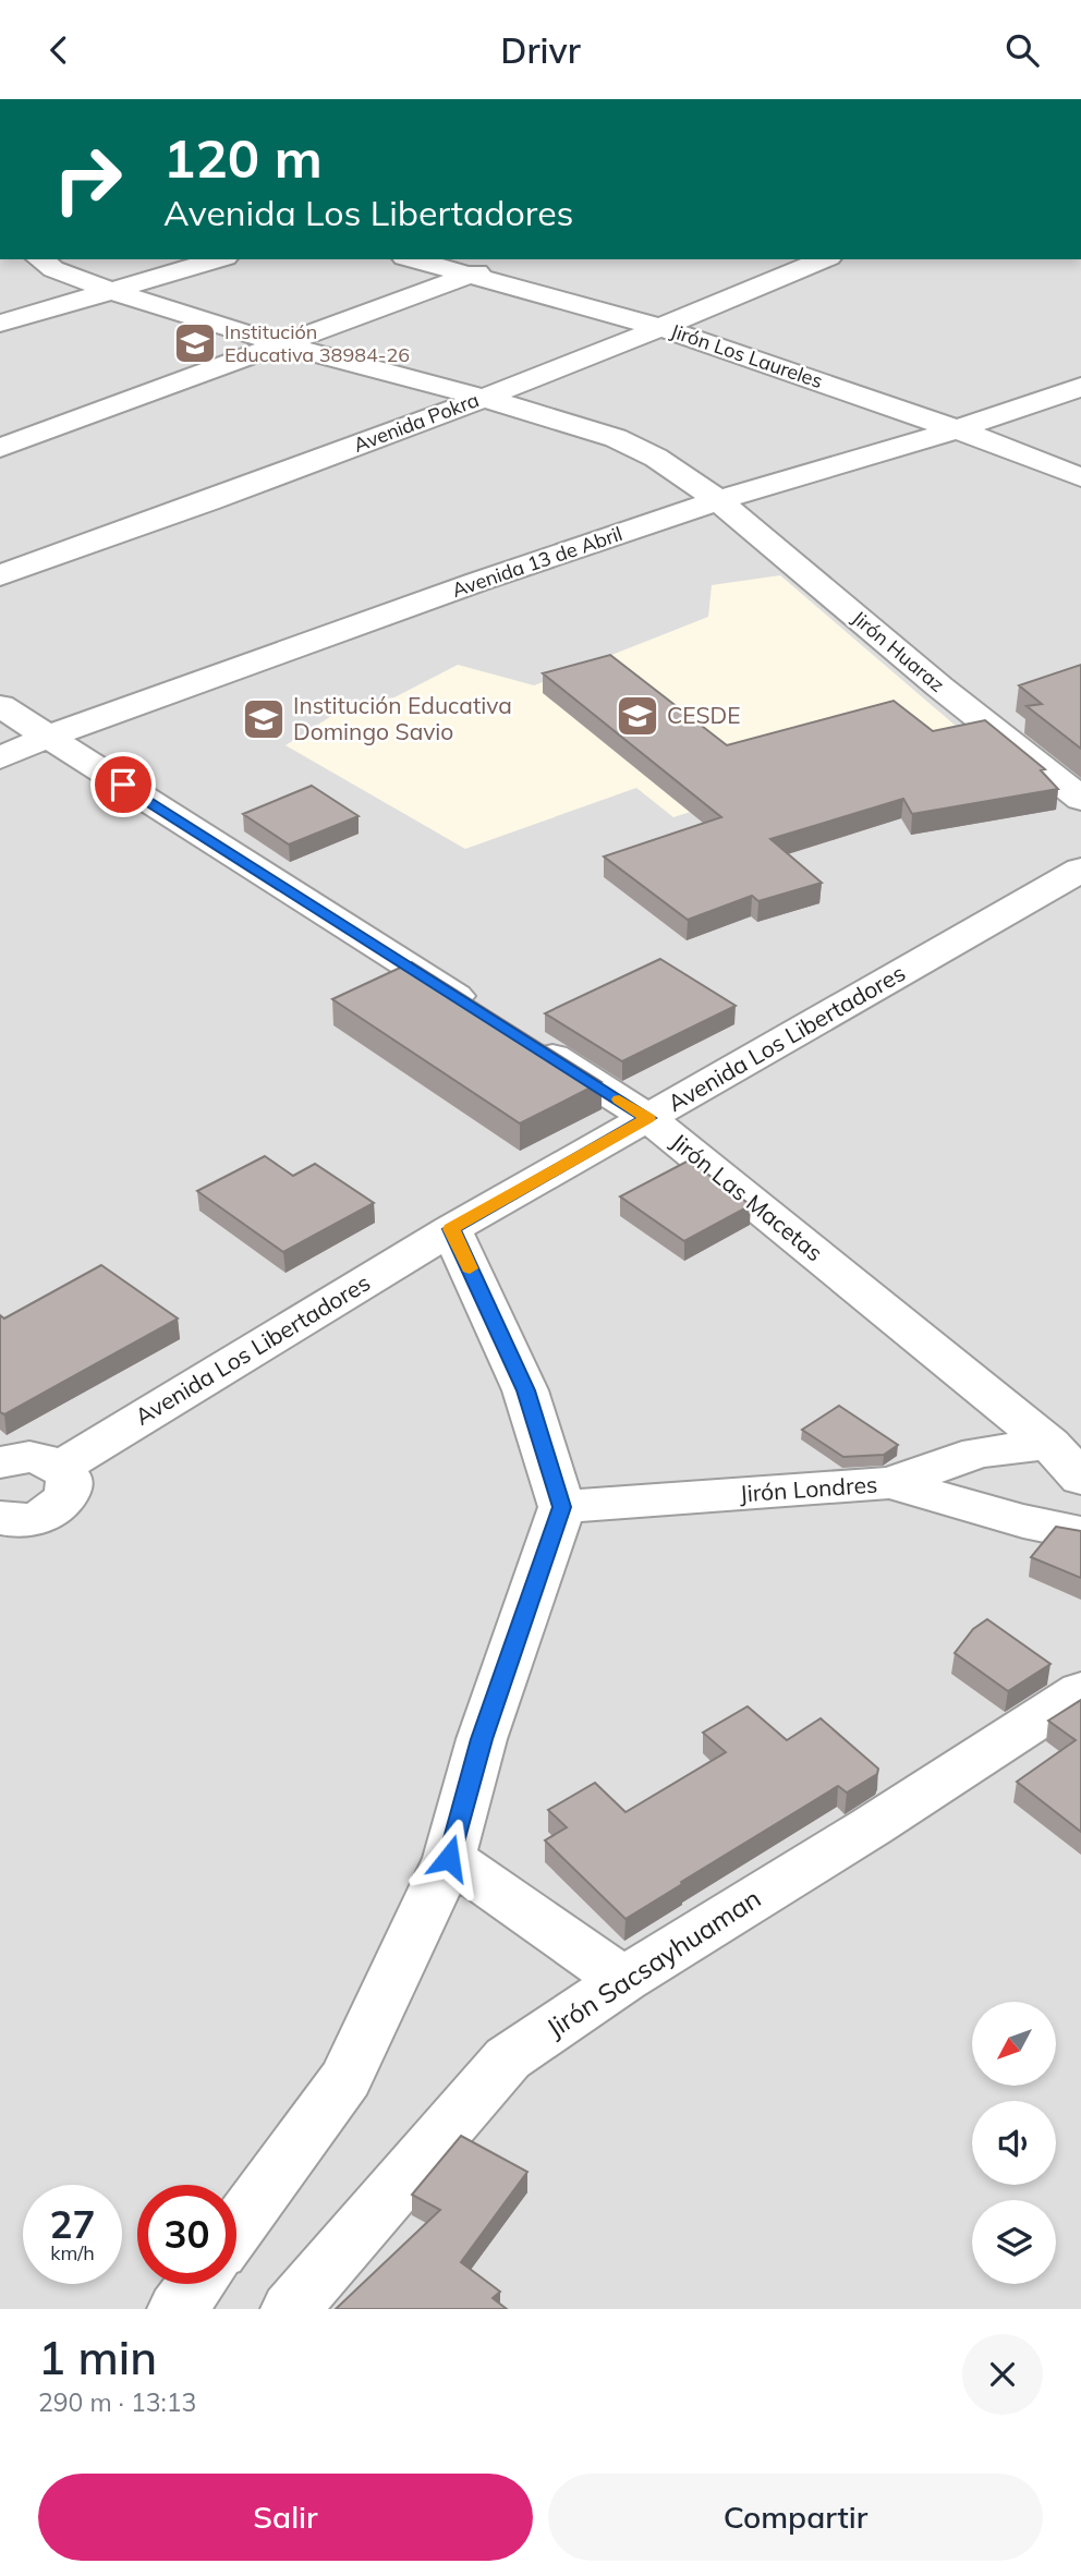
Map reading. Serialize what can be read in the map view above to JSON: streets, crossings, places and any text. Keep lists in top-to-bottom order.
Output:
{
  "streets": {
    "street": [
      "Jirón Los Laureles",
      "Avenida Pokra",
      "Avenida 13 de Abril",
      "Jirón Huaraz",
      "Avenida Los Libertadores",
      "Jirón Las Macetas",
      "Jirón Londres",
      "Jirón Sacsayhuaman"
    ]
  },
  "crossings": [
    ["Jirón Los Laureles", "Avenida Pokra"],
    ["Jirón Los Laureles", "Avenida 13 de Abril"],
    ["Avenida Pokra", "Jirón Huaraz"],
    ["Avenida 13 de Abril", "Jirón Huaraz"],
    ["Avenida Los Libertadores", "Jirón Las Macetas"],
    ["Jirón Las Macetas", "Jirón Londres"]
  ],
  "places": {
    "school or university": ["Institución Educativa 38984-26", "CESDE", "Institución Educativa Domingo Savio"]
  },
  "north": "bottom left",
  "page": {
    "header": "Drivr",
    "turn": ["120 m", "Avenida Los Libertadores"],
    "speed": "27 km/h",
    "limit": "30",
    "heading": ["1 min", "290 m · 13:13"],
    "buttons": ["Salir", "Compartir"]
  }
}
